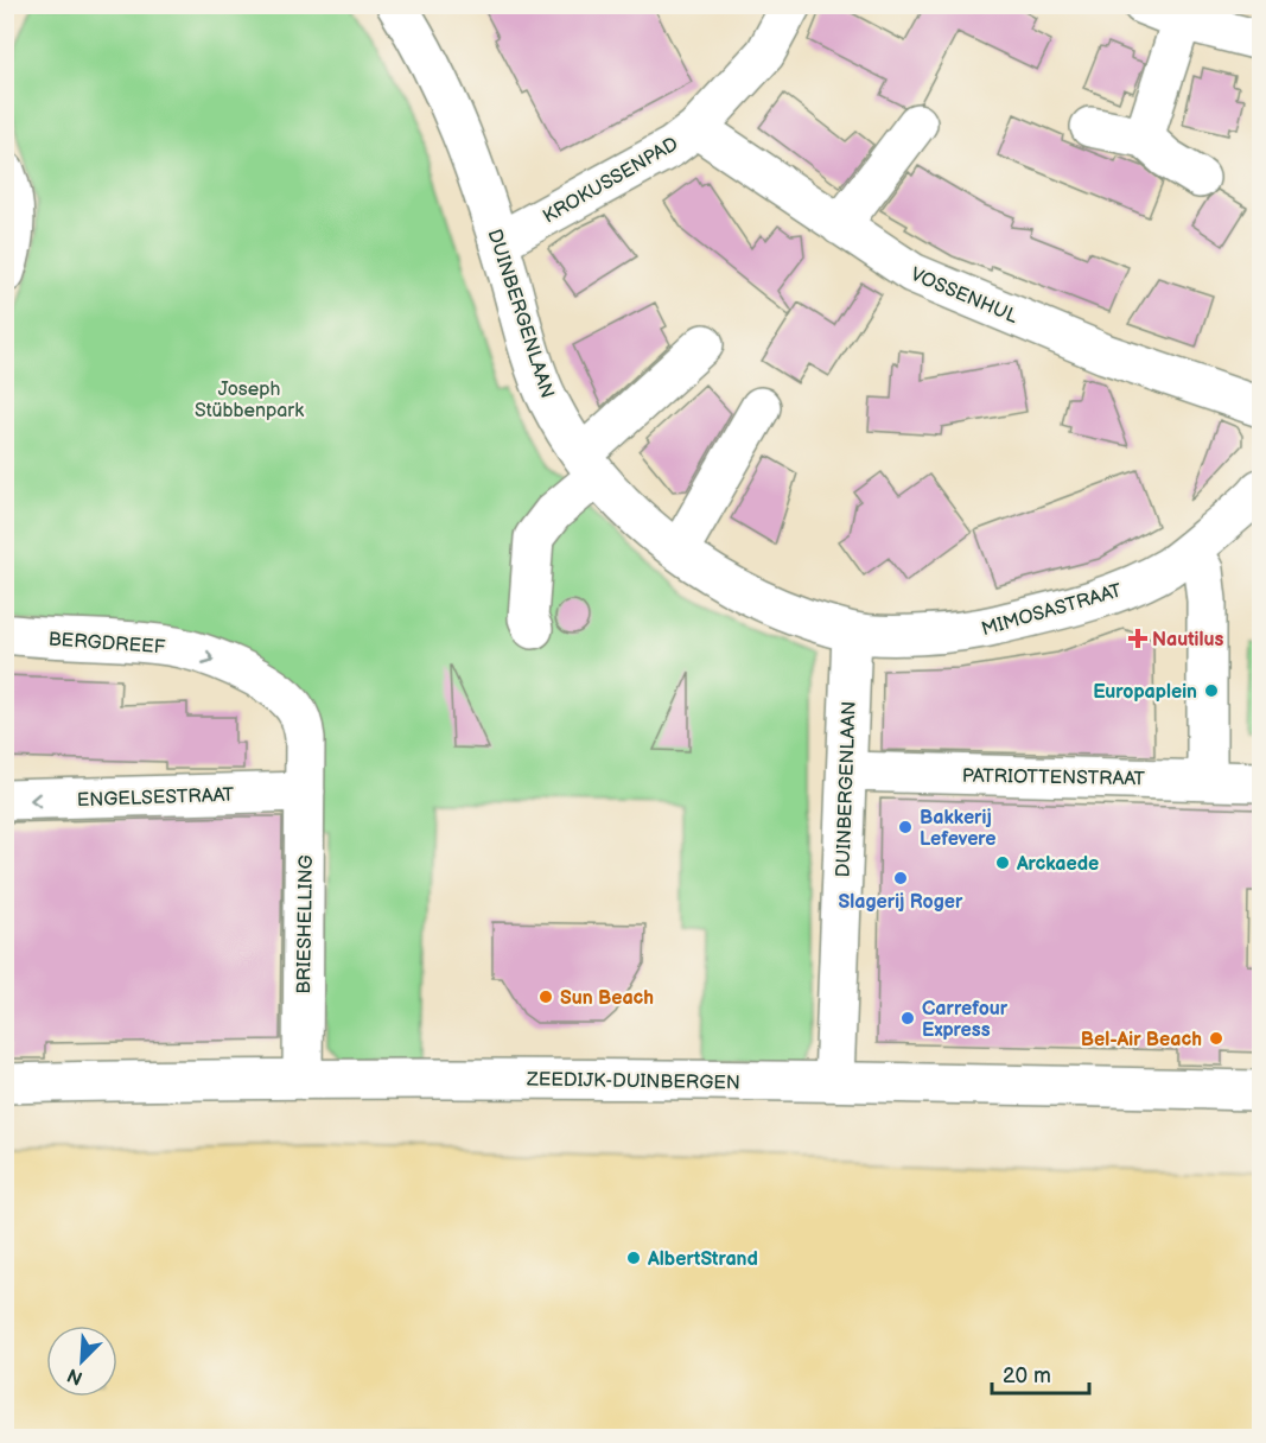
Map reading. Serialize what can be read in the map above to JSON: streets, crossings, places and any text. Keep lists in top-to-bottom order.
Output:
{
  "streets": {
    "street": [
      "KROKUSSENPAD",
      "VOSSENHUL",
      "DUINBERGENLAAN",
      "MIMOSASTRAAT",
      "BERGDREEF",
      "PATRIOTTENSTRAAT",
      "ENGELSESTRAAT",
      "BRIESHELLING",
      "ZEEDIJK-DUINBERGEN"
    ]
  },
  "crossings": [
    ["KROKUSSENPAD", "VOSSENHUL"],
    ["KROKUSSENPAD", "DUINBERGENLAAN"],
    ["DUINBERGENLAAN", "MIMOSASTRAAT"],
    ["DUINBERGENLAAN", "PATRIOTTENSTRAAT"],
    ["DUINBERGENLAAN", "ZEEDIJK-DUINBERGEN"],
    ["BERGDREEF", "ENGELSESTRAAT"],
    ["BERGDREEF", "BRIESHELLING"],
    ["ENGELSESTRAAT", "BRIESHELLING"],
    ["BRIESHELLING", "ZEEDIJK-DUINBERGEN"]
  ],
  "one_way": ["BERGDREEF", "ENGELSESTRAAT"],
  "parks": ["Joseph Stübbenpark"],
  "places": {
    "health": ["Nautilus"],
    "other": [
      "Europaplein",
      "Bakkerij Lefevere",
      "Arckaede",
      "Slagerij Roger",
      "Sun Beach",
      "Carrefour Express",
      "Bel-Air Beach",
      "AlbertStrand"
    ]
  },
  "scale_bar": "20 m",
  "north": "bottom left"
}
